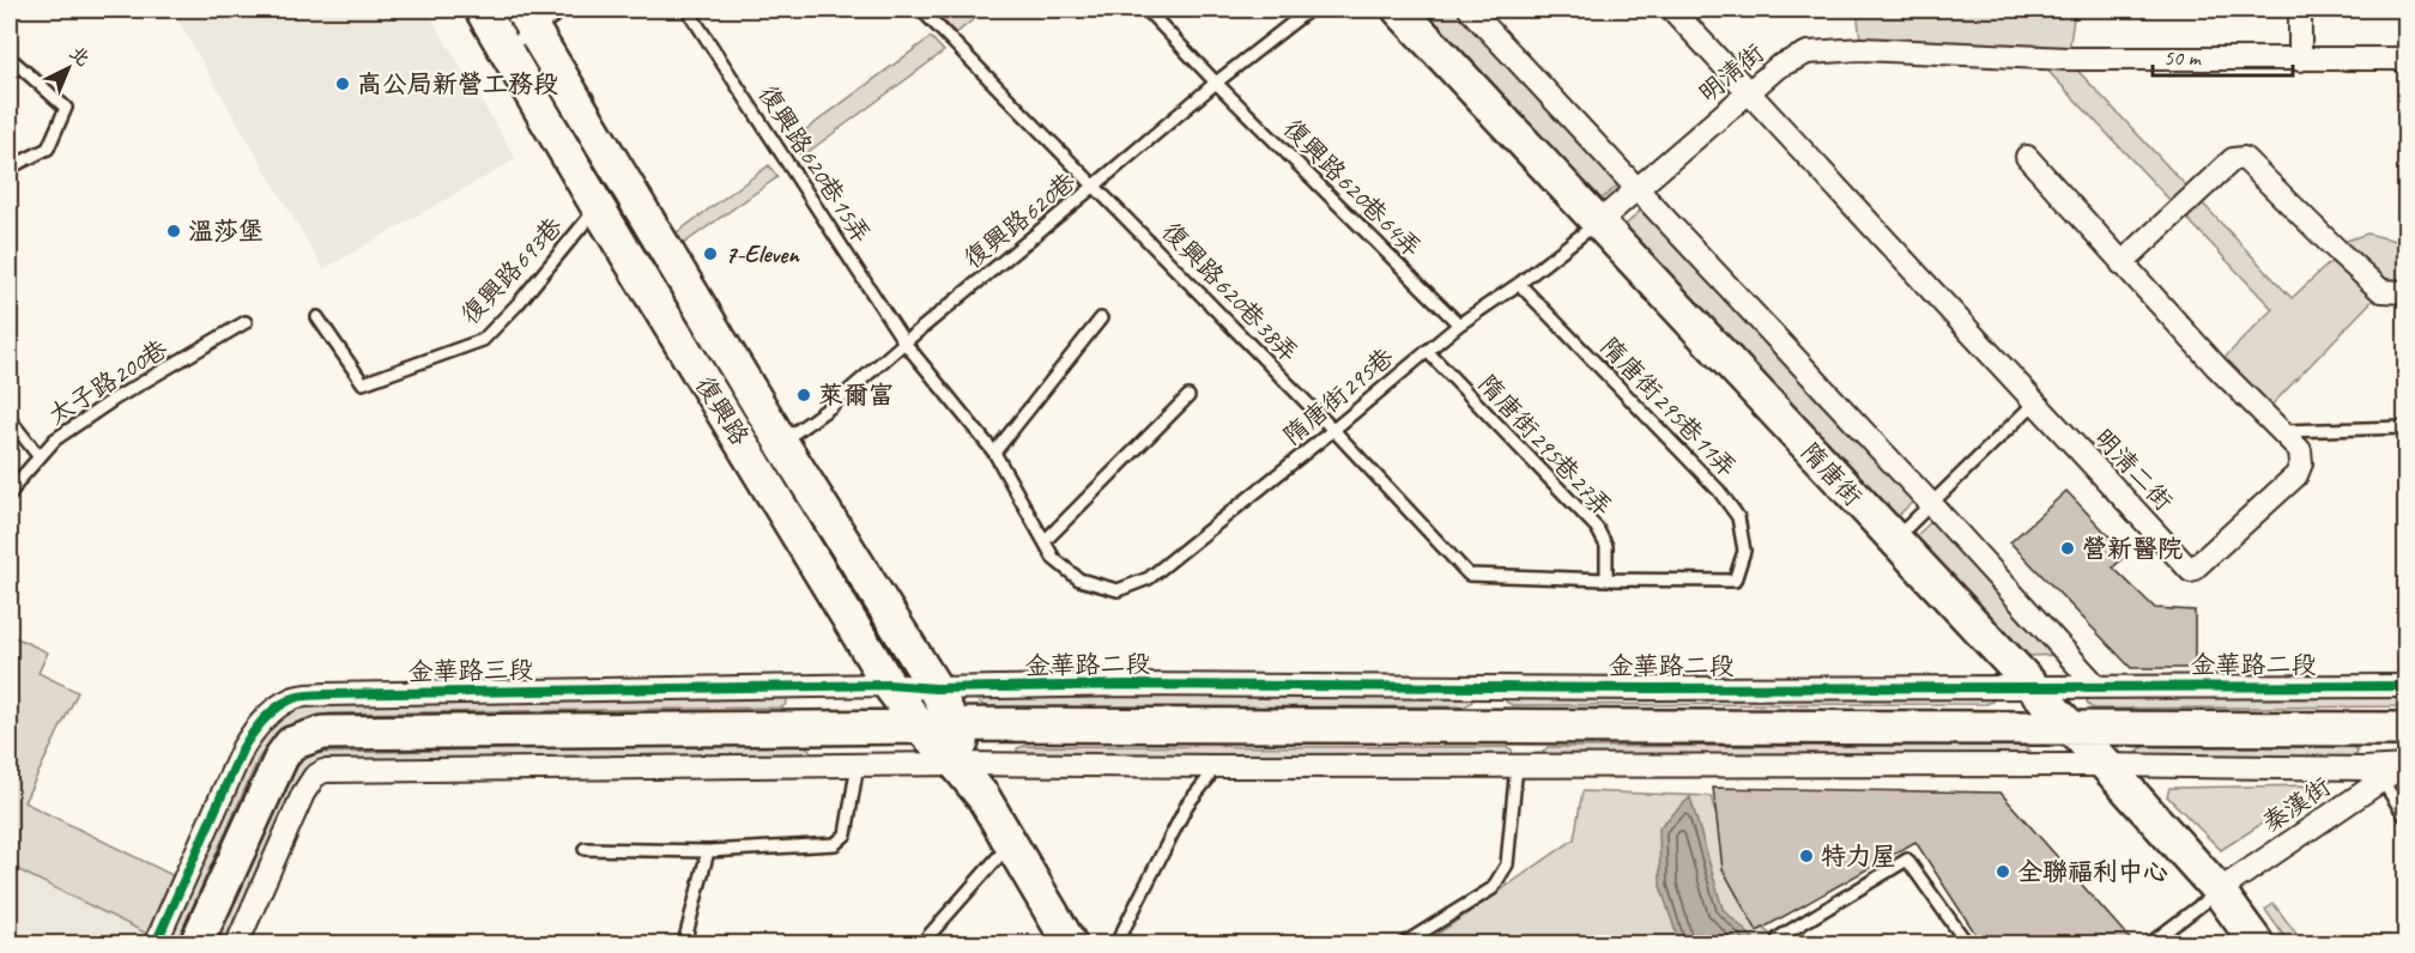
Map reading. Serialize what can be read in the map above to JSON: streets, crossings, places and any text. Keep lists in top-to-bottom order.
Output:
{
  "streets": {
    "street": [
      "明清街",
      "復興路",
      "明清二街",
      "隋唐街",
      "金華路二段",
      "金華路三段",
      "秦漢街"
    ],
    "lane": [
      "復興路620巷15弄",
      "復興路620巷64弄",
      "復興路620巷",
      "復興路693巷",
      "復興路620巷38弄",
      "太子路200巷",
      "隋唐街295巷",
      "隋唐街295巷11弄",
      "隋唐街295巷27弄"
    ]
  },
  "crossings": [
    ["明清街", "隋唐街295巷"],
    ["明清街", "明清二街"],
    ["明清街", "隋唐街"],
    ["復興路620巷15弄", "復興路620巷"],
    ["復興路620巷15弄", "隋唐街295巷"],
    ["復興路620巷64弄", "復興路620巷"],
    ["復興路620巷64弄", "隋唐街295巷"],
    ["復興路620巷", "復興路620巷38弄"],
    ["復興路620巷", "復興路"],
    ["復興路693巷", "復興路"],
    ["復興路620巷38弄", "隋唐街295巷"],
    ["復興路620巷38弄", "隋唐街295巷11弄"],
    ["復興路620巷38弄", "隋唐街295巷27弄"],
    ["隋唐街295巷", "隋唐街295巷11弄"],
    ["隋唐街295巷", "隋唐街295巷27弄"],
    ["隋唐街295巷", "隋唐街"],
    ["隋唐街295巷11弄", "隋唐街295巷27弄"],
    ["復興路", "金華路二段"],
    ["復興路", "金華路三段"],
    ["隋唐街", "金華路二段"],
    ["隋唐街", "秦漢街"],
    ["金華路二段", "金華路三段"]
  ],
  "places": [
    "高公局新營工務段",
    "溫莎堡",
    "7-Eleven",
    "萊爾富",
    "營新醫院",
    "特力屋",
    "全聯福利中心"
  ],
  "scale_bar": "50 m",
  "north": "top right"
}
